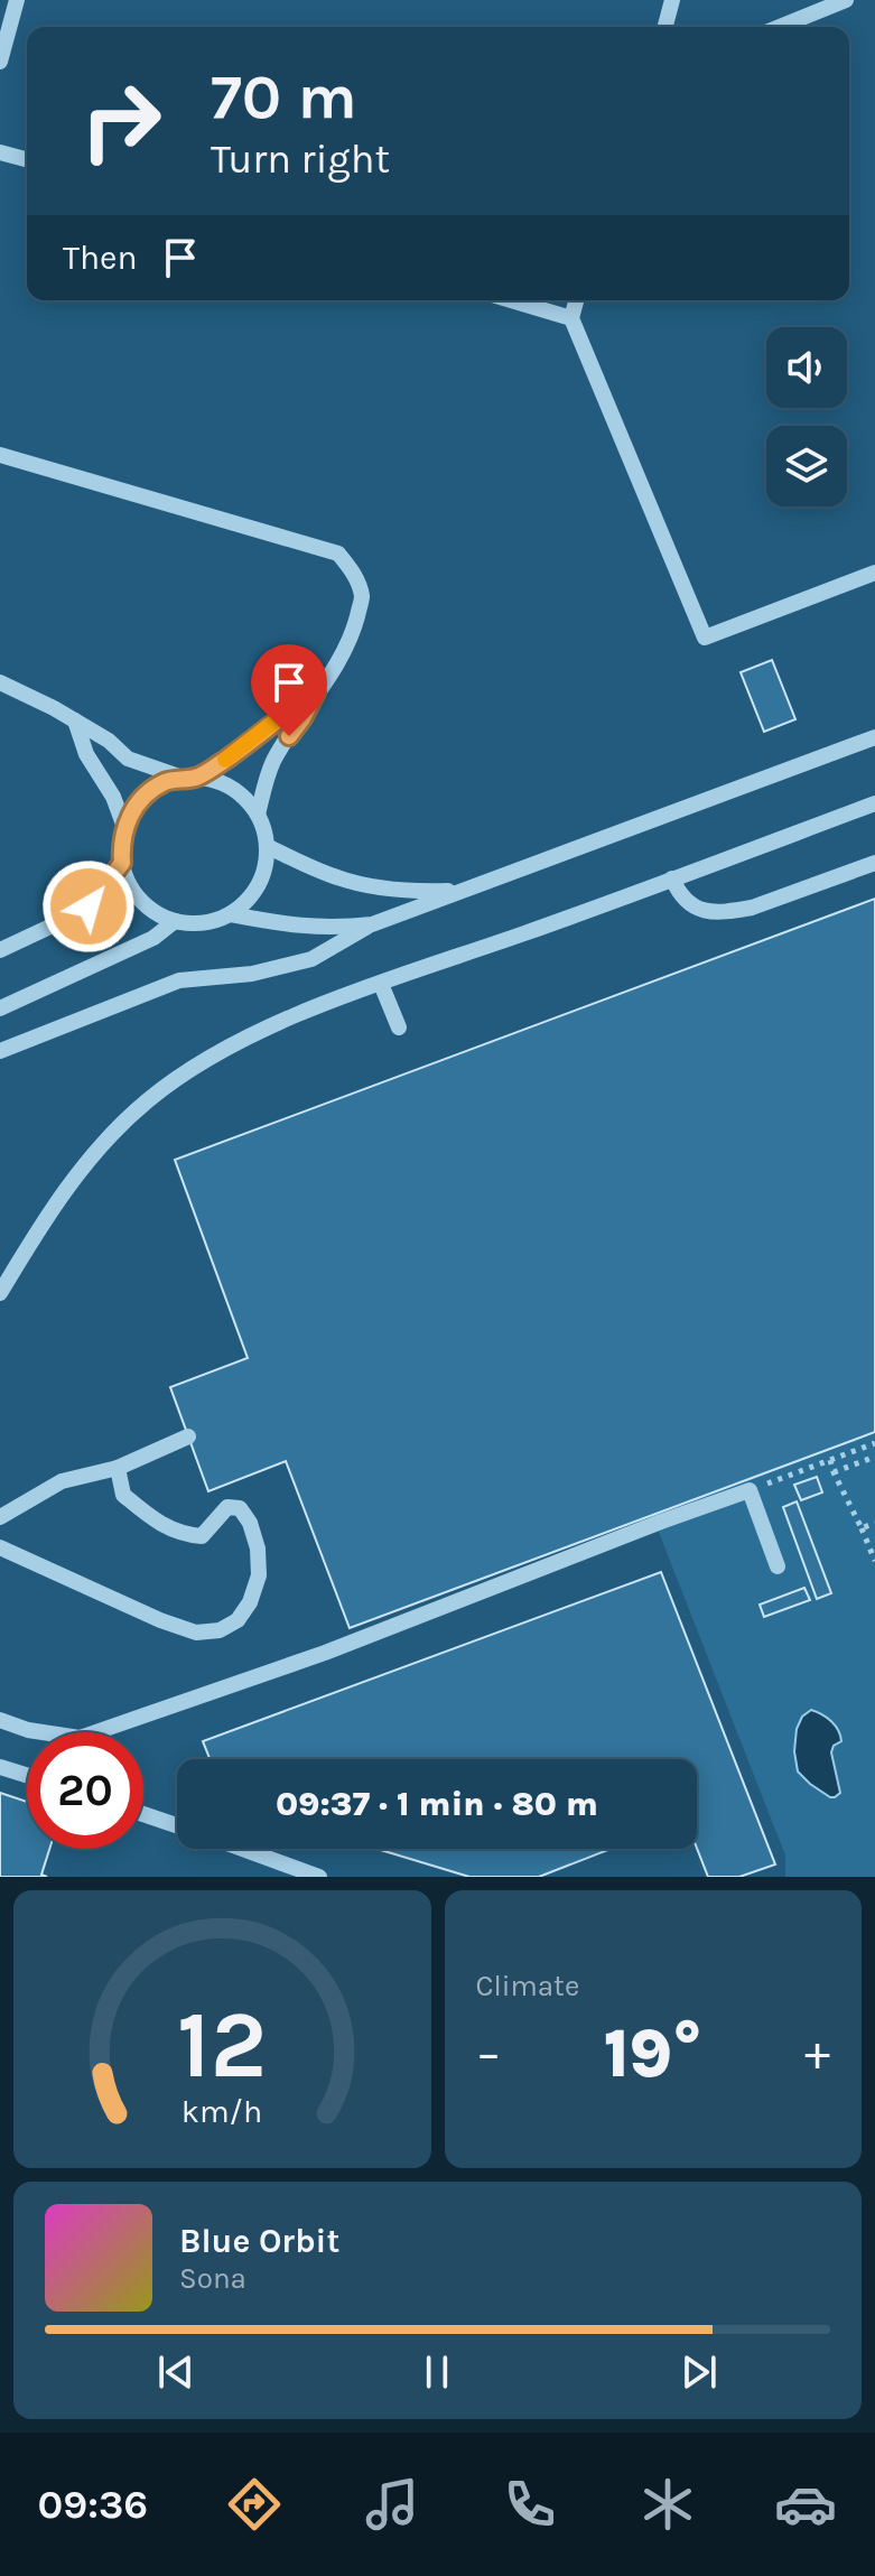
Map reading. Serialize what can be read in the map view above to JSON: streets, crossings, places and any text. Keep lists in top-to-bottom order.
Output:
{
  "page": {
    "turn": ["70 m", "Turn right"],
    "then": "Then",
    "limit": "20",
    "trip": "09:37 · 1 min · 80 m",
    "tile": "Climate",
    "heat": ["−", "19°", "+"],
    "song": ["Blue Orbit", "Sona"],
    "tabs": "09:36",
    "gauge": ["12", "km/h"]
  }
}
